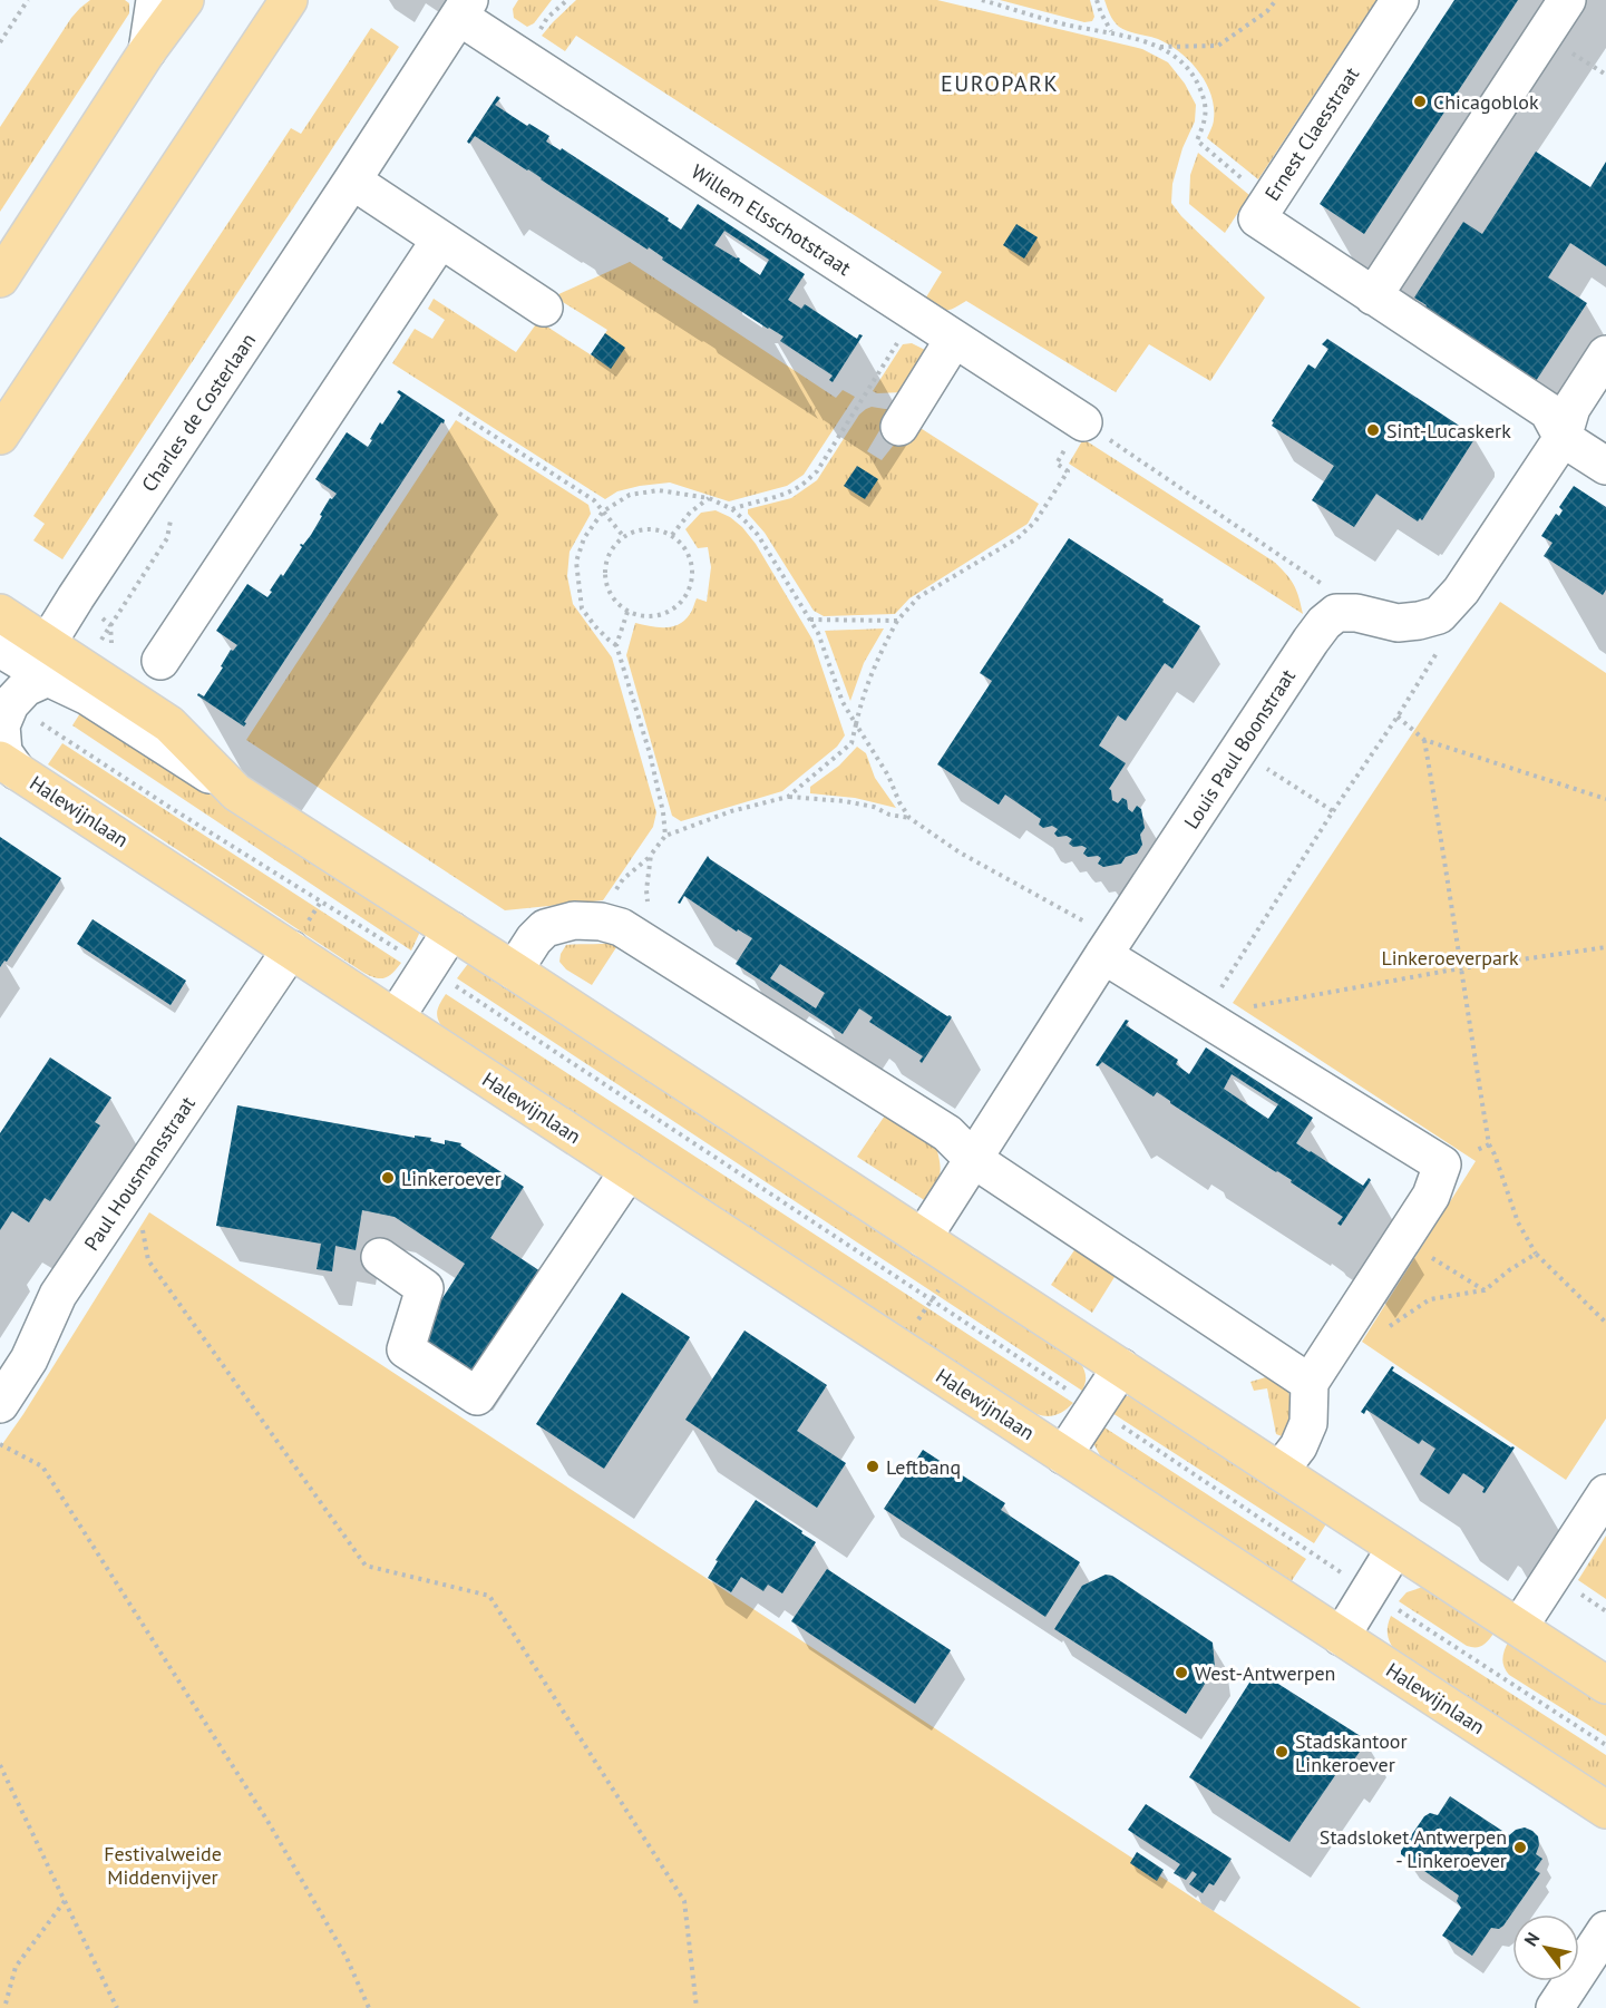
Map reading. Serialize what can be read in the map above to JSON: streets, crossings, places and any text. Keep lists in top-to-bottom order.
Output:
{
  "streets": {
    "main road": ["Halewijnlaan"],
    "street": [
      "Ernest Claesstraat",
      "Willem Elsschotstraat",
      "Charles de Costerlaan",
      "Louis Paul Boonstraat",
      "Paul Housmansstraat"
    ]
  },
  "crossings": [
    ["Willem Elsschotstraat", "Charles de Costerlaan"],
    ["Halewijnlaan", "Paul Housmansstraat"]
  ],
  "districts": ["EUROPARK"],
  "parks": ["Linkeroeverpark", "Festivalweide Middenvijver"],
  "places": [
    "Chicagoblok",
    "Sint-Lucaskerk",
    "Linkeroever",
    "Leftbanq",
    "West-Antwerpen",
    "Stadskantoor Linkeroever",
    "Stadsloket Antwerpen - Linkeroever"
  ],
  "north": "top left"
}
